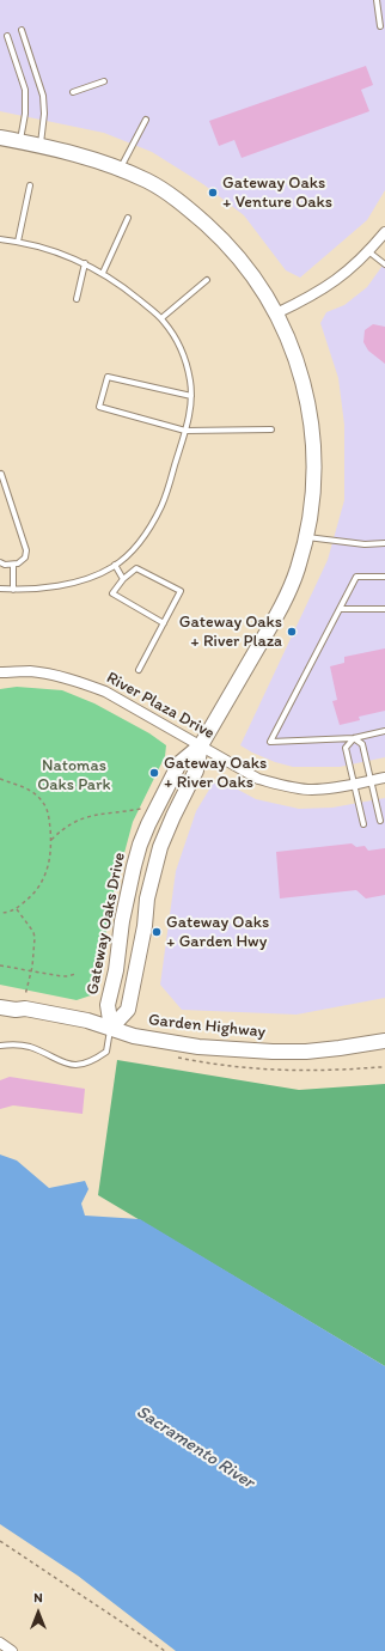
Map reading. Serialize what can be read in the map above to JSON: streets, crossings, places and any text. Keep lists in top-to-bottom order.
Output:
{
  "streets": {
    "street": ["River Plaza Drive", "Gateway Oaks Drive", "Garden Highway"]
  },
  "crossings": [
    ["River Plaza Drive", "Gateway Oaks Drive"],
    ["Gateway Oaks Drive", "Garden Highway"]
  ],
  "water": ["Sacramento River"],
  "parks": ["Natomas Oaks Park"],
  "places": [
    "Gateway Oaks + Venture Oaks",
    "Gateway Oaks + River Plaza",
    "Gateway Oaks + River Oaks",
    "Gateway Oaks + Garden Hwy"
  ],
  "north": "top"
}
